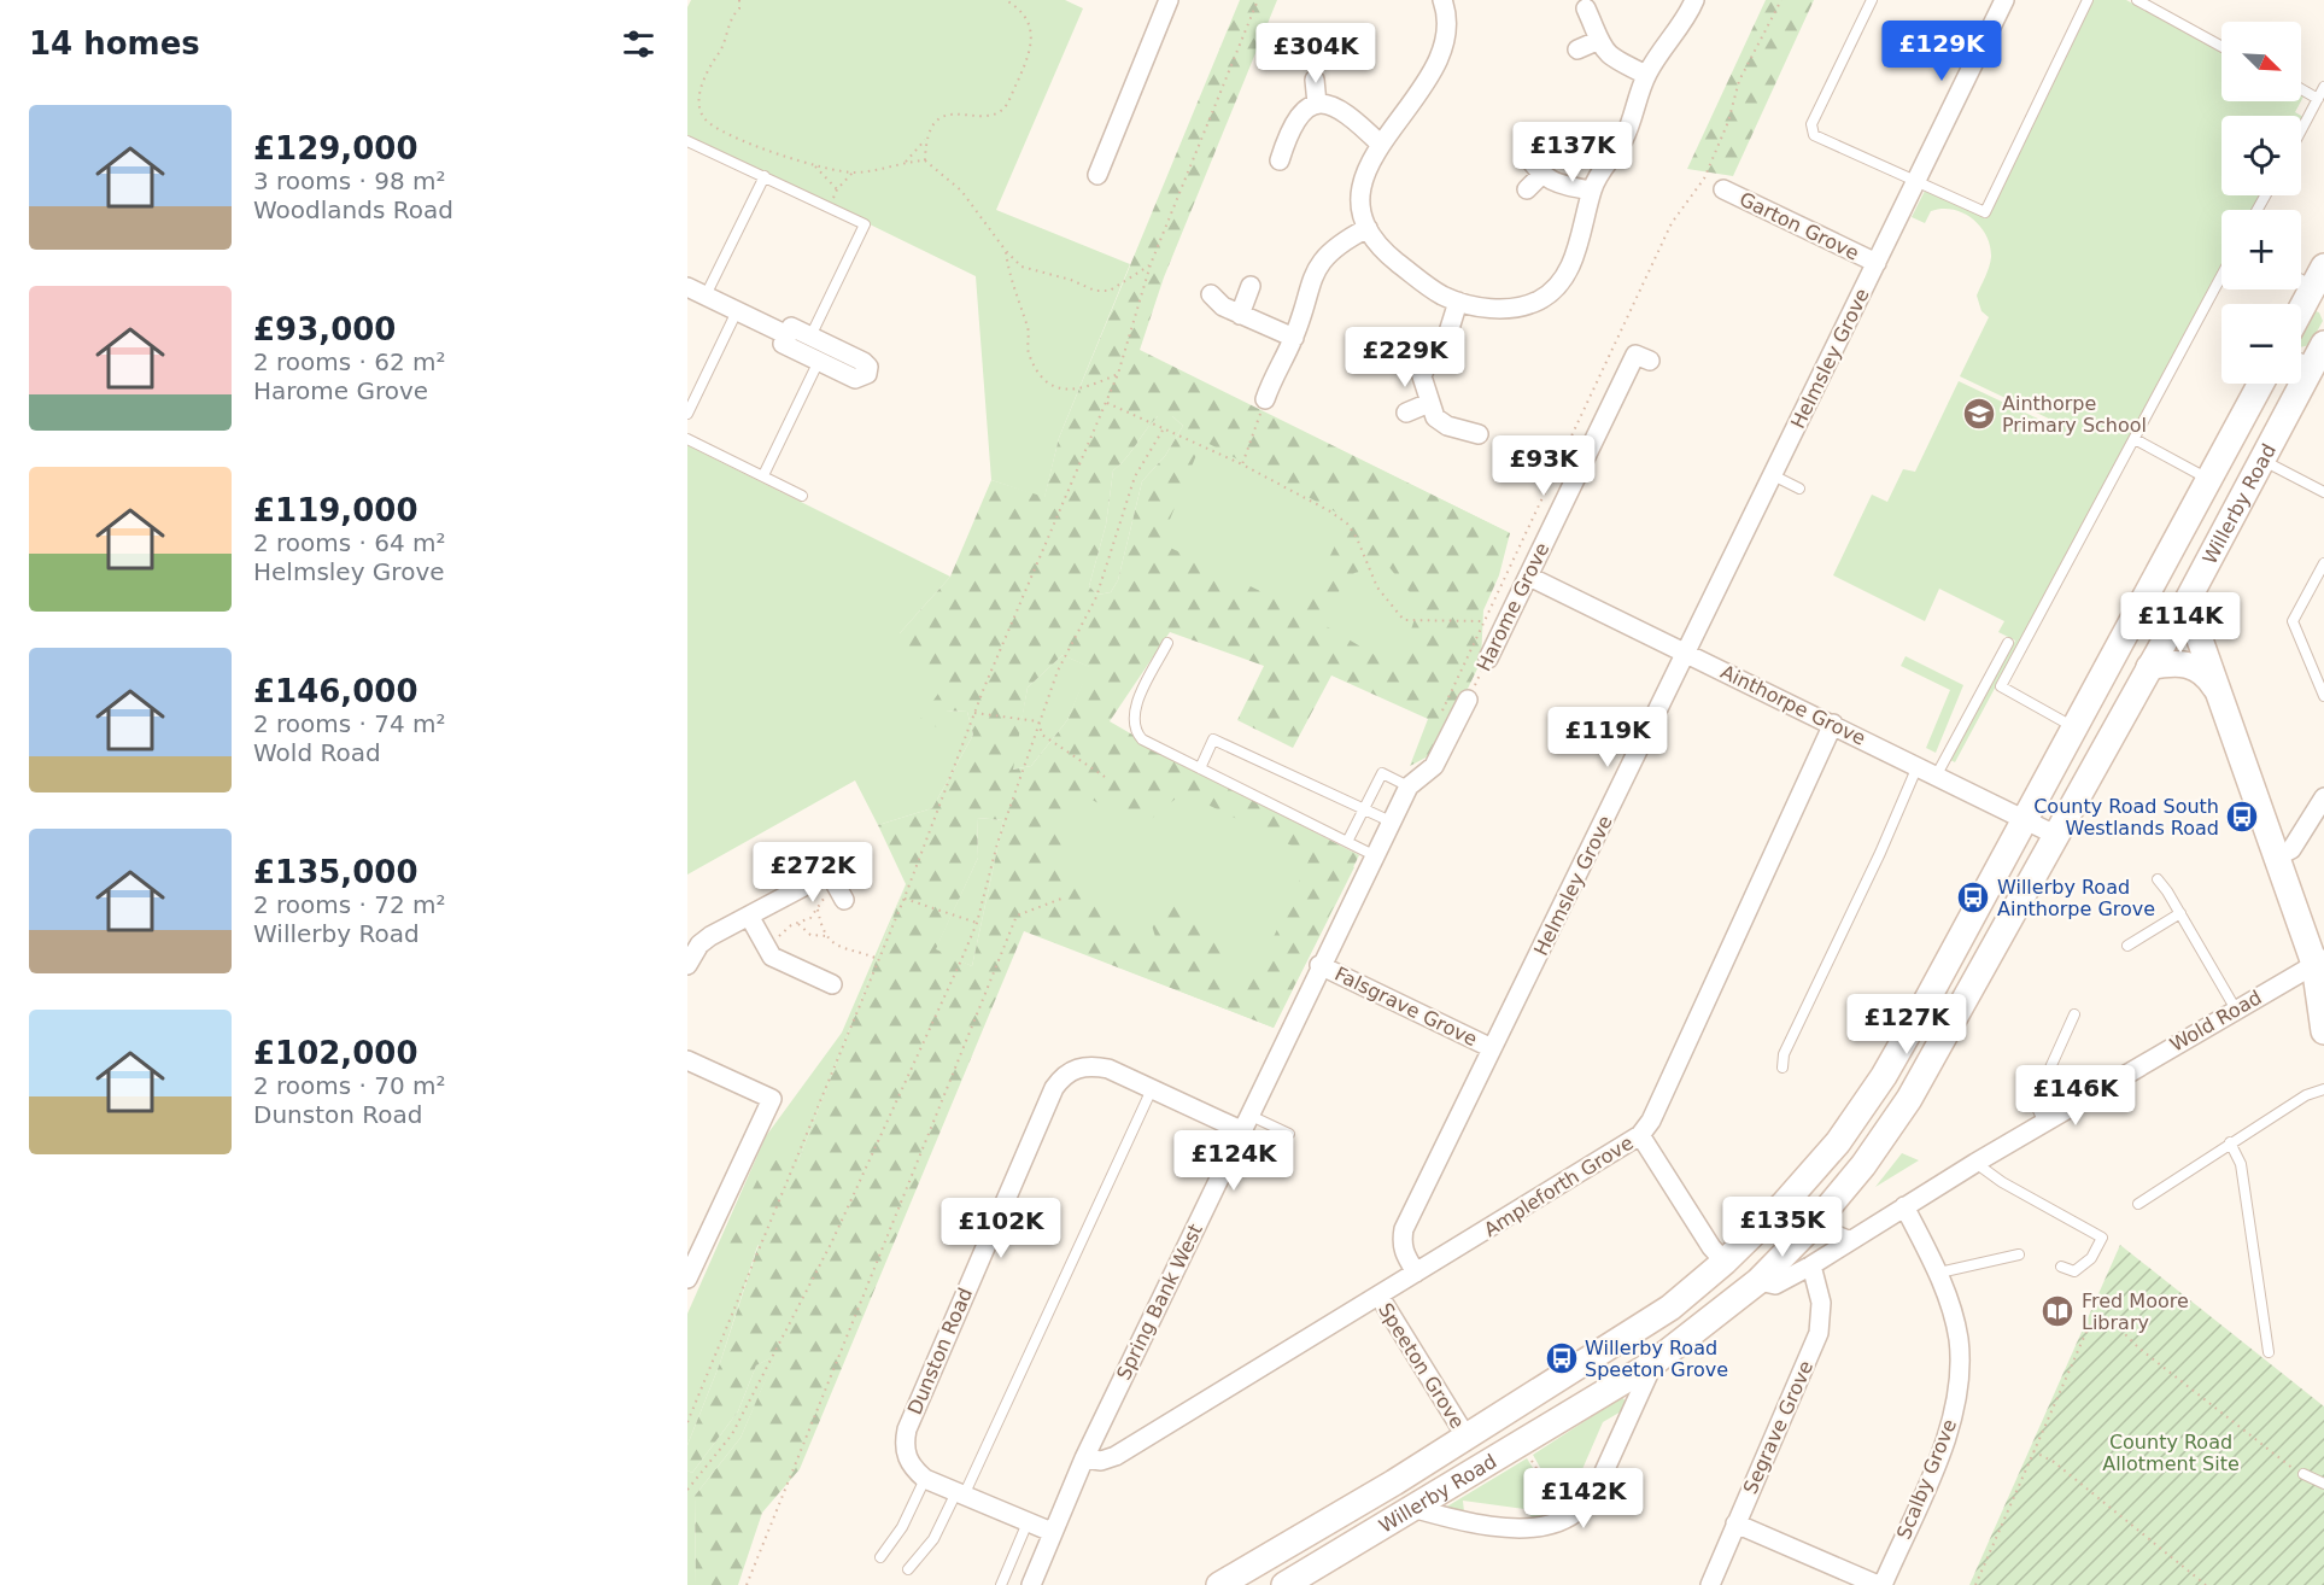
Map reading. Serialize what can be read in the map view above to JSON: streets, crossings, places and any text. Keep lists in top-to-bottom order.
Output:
{
  "streets": {
    "street": [
      "Garton Grove",
      "Helmsley Grove",
      "Willerby Road",
      "Harome Grove",
      "Ainthorpe Grove",
      "Falsgrave Grove",
      "Wold Road",
      "Ampleforth Grove",
      "Spring Bank West",
      "Dunston Road",
      "Speeton Grove",
      "Segrave Grove",
      "Scalby Grove"
    ]
  },
  "crossings": [
    ["Garton Grove", "Helmsley Grove"],
    ["Helmsley Grove", "Ainthorpe Grove"],
    ["Helmsley Grove", "Falsgrave Grove"],
    ["Helmsley Grove", "Ampleforth Grove"],
    ["Willerby Road", "Ainthorpe Grove"],
    ["Willerby Road", "Wold Road"],
    ["Willerby Road", "Speeton Grove"],
    ["Harome Grove", "Ainthorpe Grove"],
    ["Ainthorpe Grove", "Ampleforth Grove"],
    ["Falsgrave Grove", "Spring Bank West"],
    ["Wold Road", "Segrave Grove"],
    ["Wold Road", "Scalby Grove"],
    ["Ampleforth Grove", "Spring Bank West"],
    ["Ampleforth Grove", "Speeton Grove"],
    ["Spring Bank West", "Dunston Road"]
  ],
  "parks": ["County Road Allotment Site"],
  "places": {
    "school or university": ["Ainthorpe Primary School"],
    "bus stop": ["County Road South Westlands Road", "Willerby Road Ainthorpe Grove", "Willerby Road Speeton Grove"],
    "library": ["Fred Moore Library"]
  },
  "north": "bottom right",
  "page": {
    "heading": "14 homes",
    "price": [
      "£129K",
      "£304K",
      "£137K",
      "£229K",
      "£93K",
      "£114K",
      "£119K",
      "£272K",
      "£127K",
      "£146K",
      "£124K",
      "£135K",
      "£102K",
      "£142K"
    ],
    "map_buttons": ["+", "−"],
    "list": [
      {
        "name": "£129,000",
        "note": "3 rooms · 98 m² · Woodlands Road"
      },
      {
        "name": "£93,000",
        "note": "2 rooms · 62 m² · Harome Grove"
      },
      {
        "name": "£119,000",
        "note": "2 rooms · 64 m² · Helmsley Grove"
      },
      {
        "name": "£146,000",
        "note": "2 rooms · 74 m² · Wold Road"
      },
      {
        "name": "£135,000",
        "note": "2 rooms · 72 m² · Willerby Road"
      },
      {
        "name": "£102,000",
        "note": "2 rooms · 70 m² · Dunston Road"
      }
    ]
  }
}
